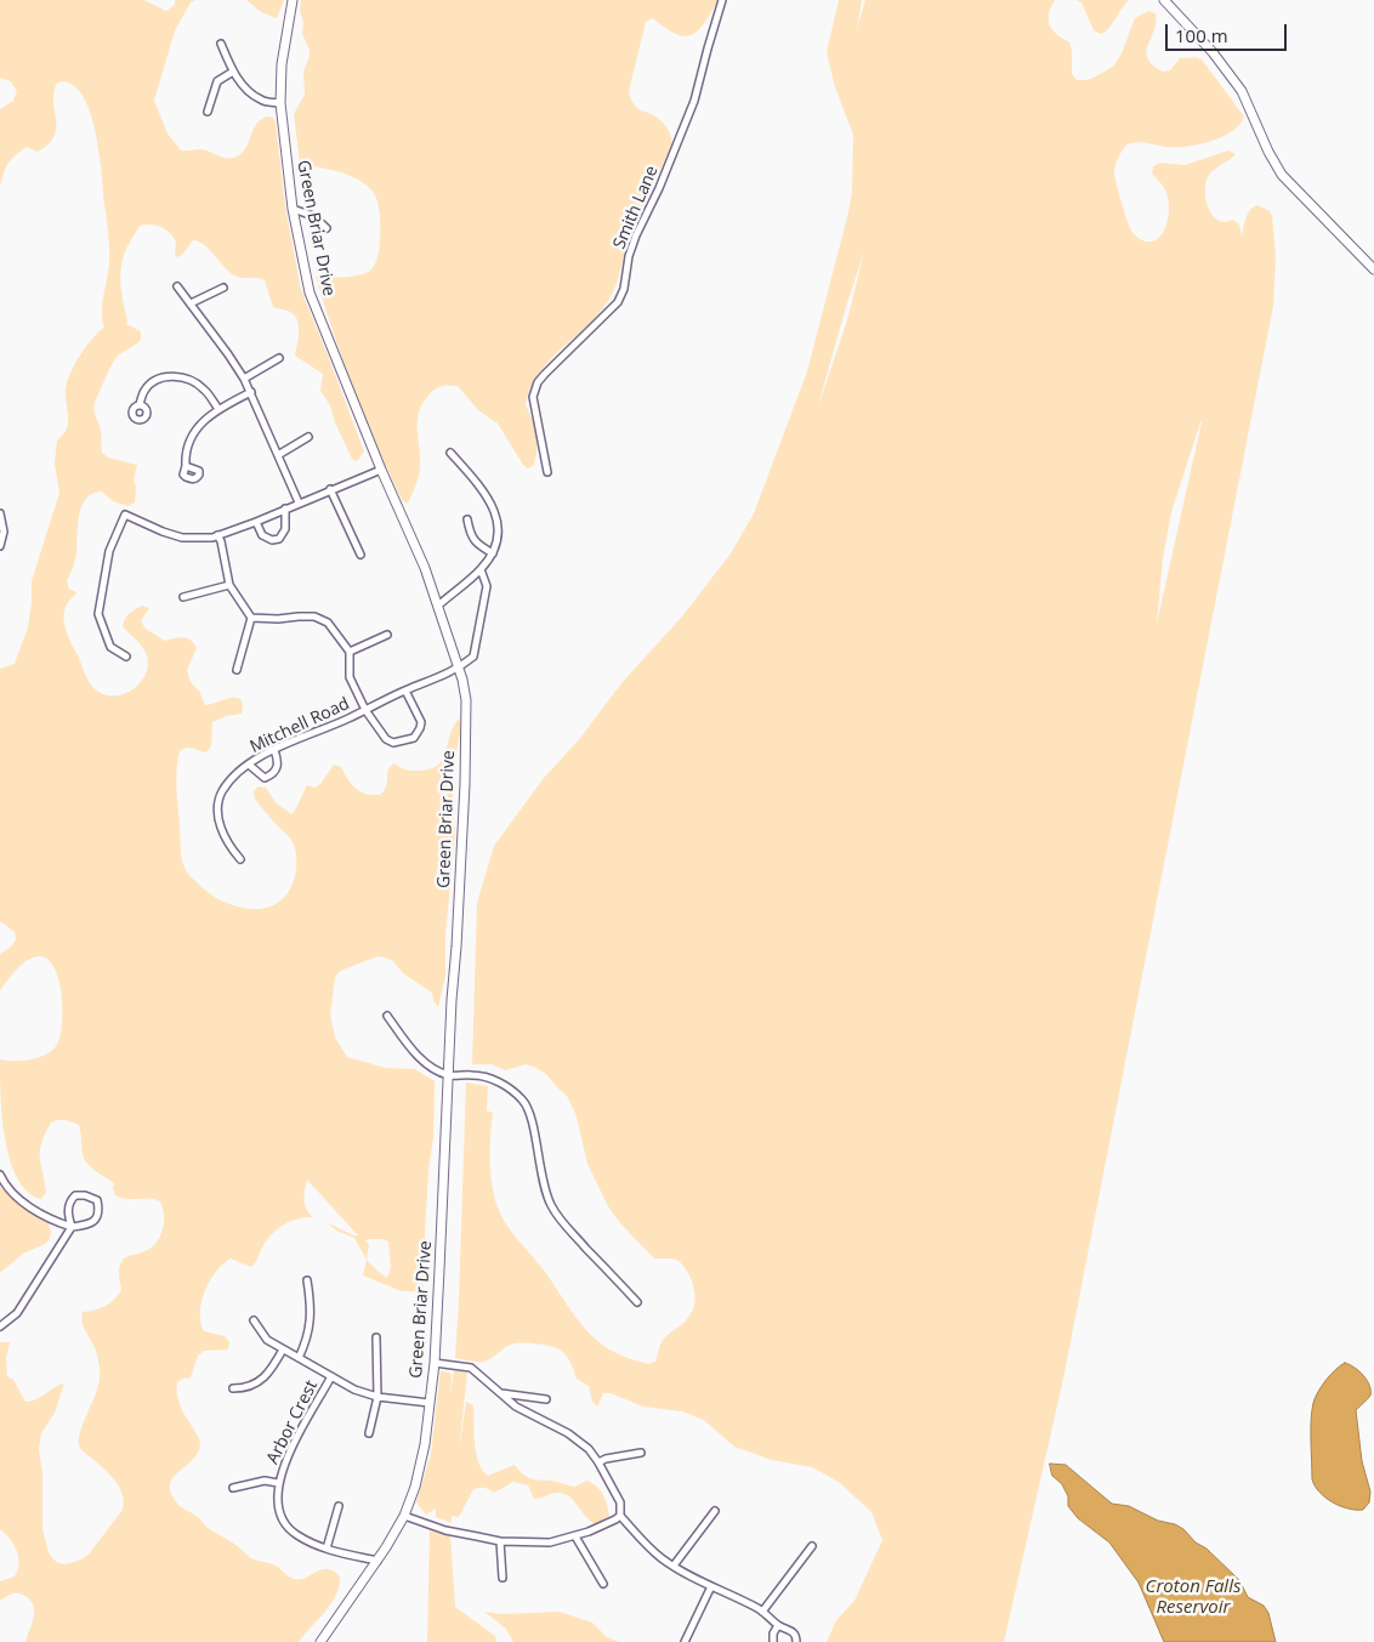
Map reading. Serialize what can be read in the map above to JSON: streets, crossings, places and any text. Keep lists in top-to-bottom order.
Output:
{
  "streets": {
    "street": [
      "Smith Lane",
      "Green Briar Drive",
      "Mitchell Road",
      "Arbor Crest"
    ]
  },
  "crossings": [
    ["Green Briar Drive", "Mitchell Road"],
    ["Green Briar Drive", "Arbor Crest"]
  ],
  "water": ["Croton Falls Reservoir"],
  "scale_bar": "100 m"
}
